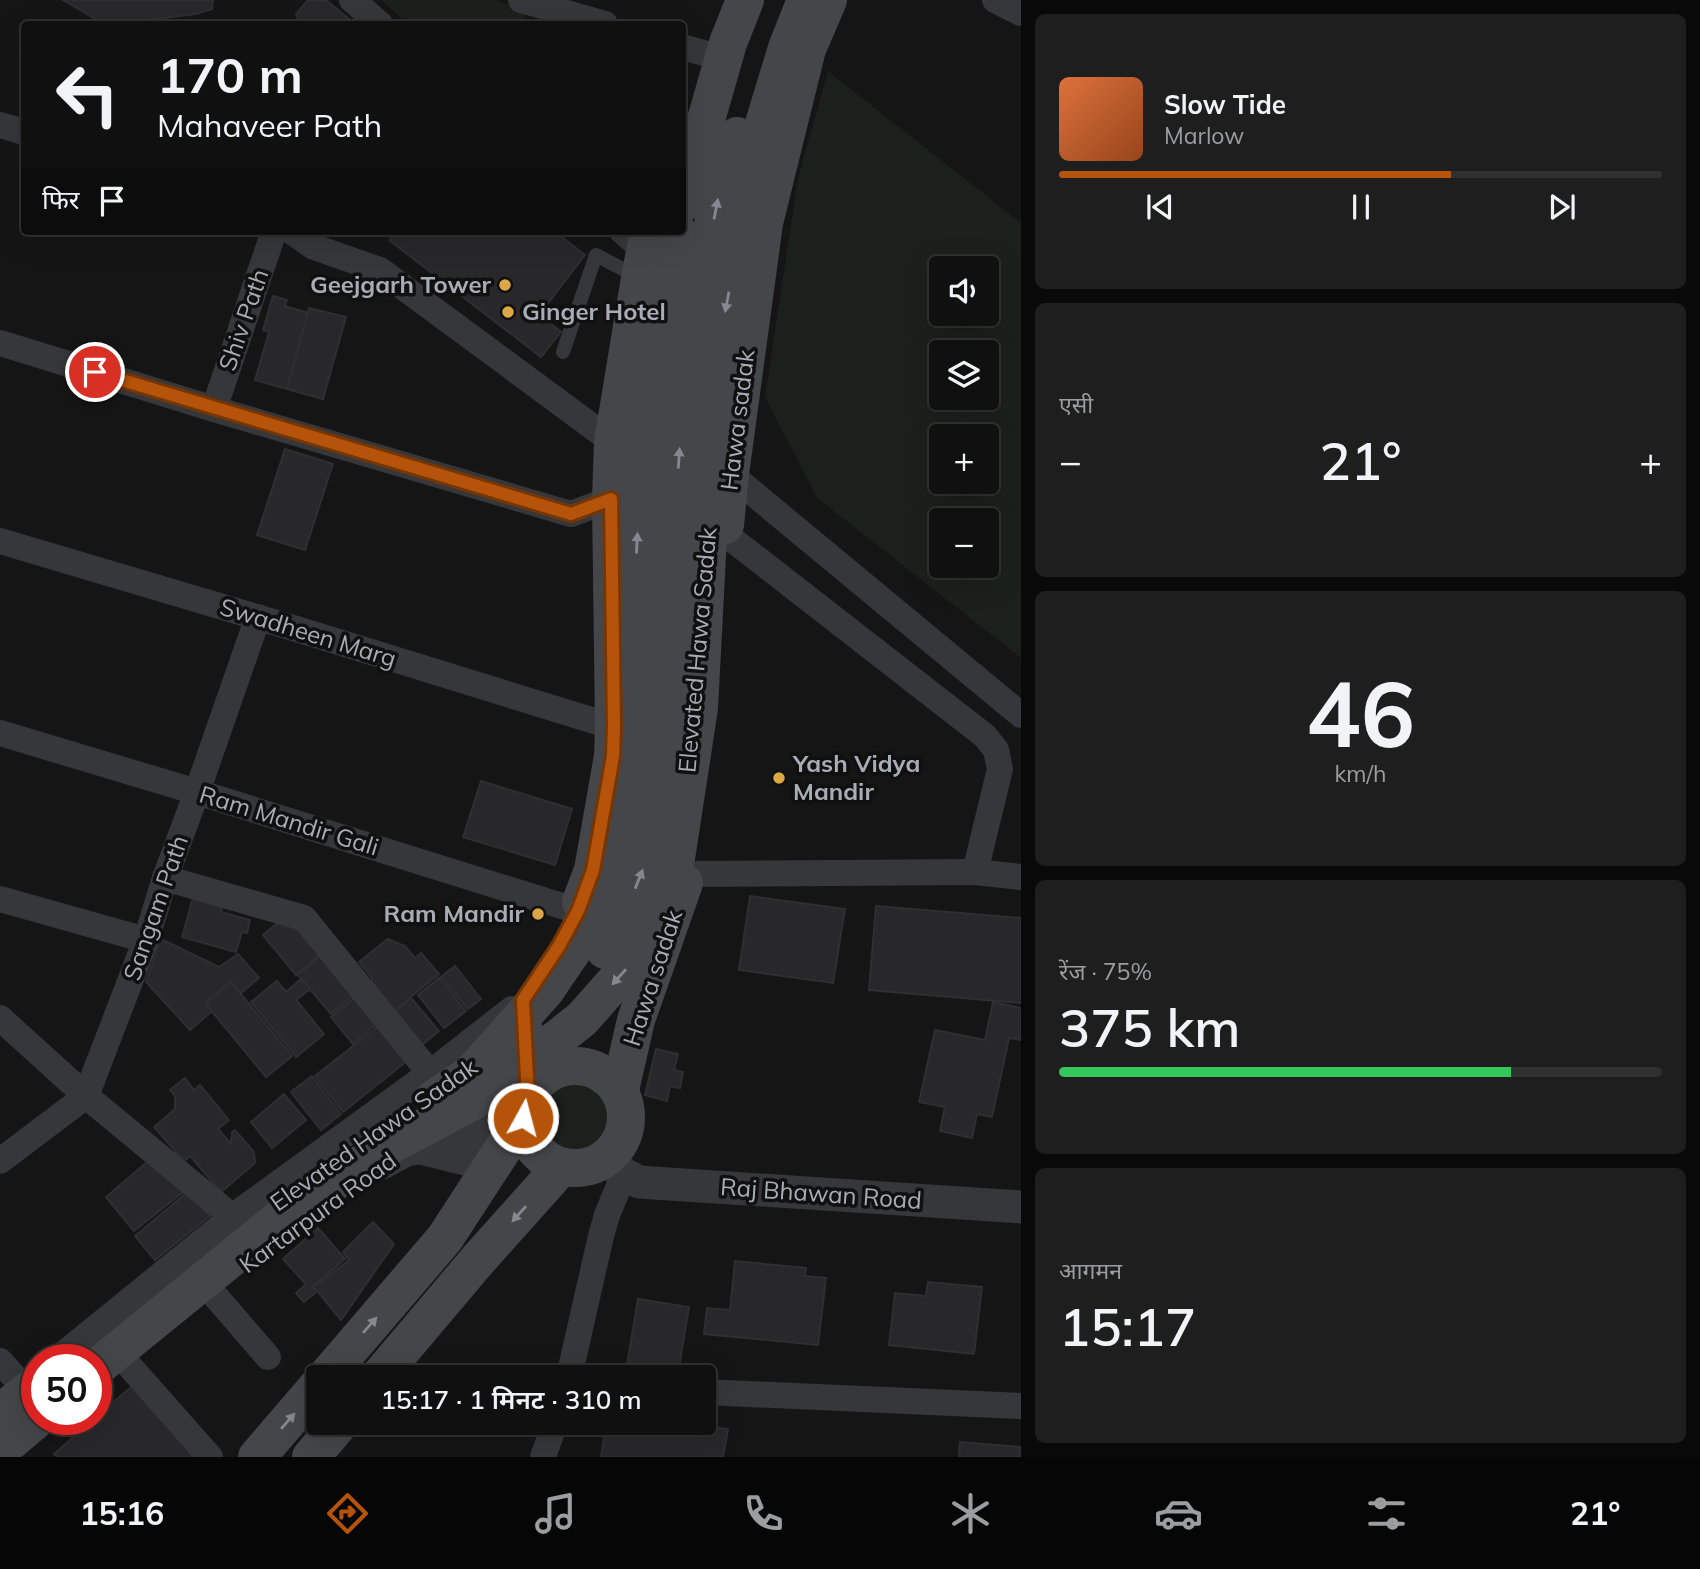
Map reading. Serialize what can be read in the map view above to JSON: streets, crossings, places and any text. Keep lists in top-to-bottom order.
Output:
{
  "streets": {
    "main road": ["Hawa sadak", "Elevated Hawa Sadak"],
    "street": [
      "Shiv Path",
      "Swadheen Marg",
      "Ram Mandir Gali",
      "Sangam Path",
      "Raj Bhawan Road",
      "Kartarpura Road"
    ]
  },
  "crossings": [
    ["Hawa sadak", "Raj Bhawan Road"],
    ["Swadheen Marg", "Sangam Path"],
    ["Ram Mandir Gali", "Sangam Path"]
  ],
  "places": [
    "Geejgarh Tower",
    "Ginger Hotel",
    "Yash Vidya Mandir",
    "Ram Mandir"
  ],
  "page": {
    "turn": ["170 m", "Mahaveer Path"],
    "song": ["Slow Tide", "Marlow"],
    "then": "फिर",
    "map_buttons": ["+", "−"],
    "tile": [
      "एसी",
      ["46", "km/h"],
      ["रेंज · 75%", "375 km"],
      ["आगमन", "15:17"]
    ],
    "heat": ["−", "21°", "+"],
    "limit": "50",
    "trip": "15:17 · 1 मिनट · 310 m",
    "tabs": ["15:16", "21°"]
  }
}
